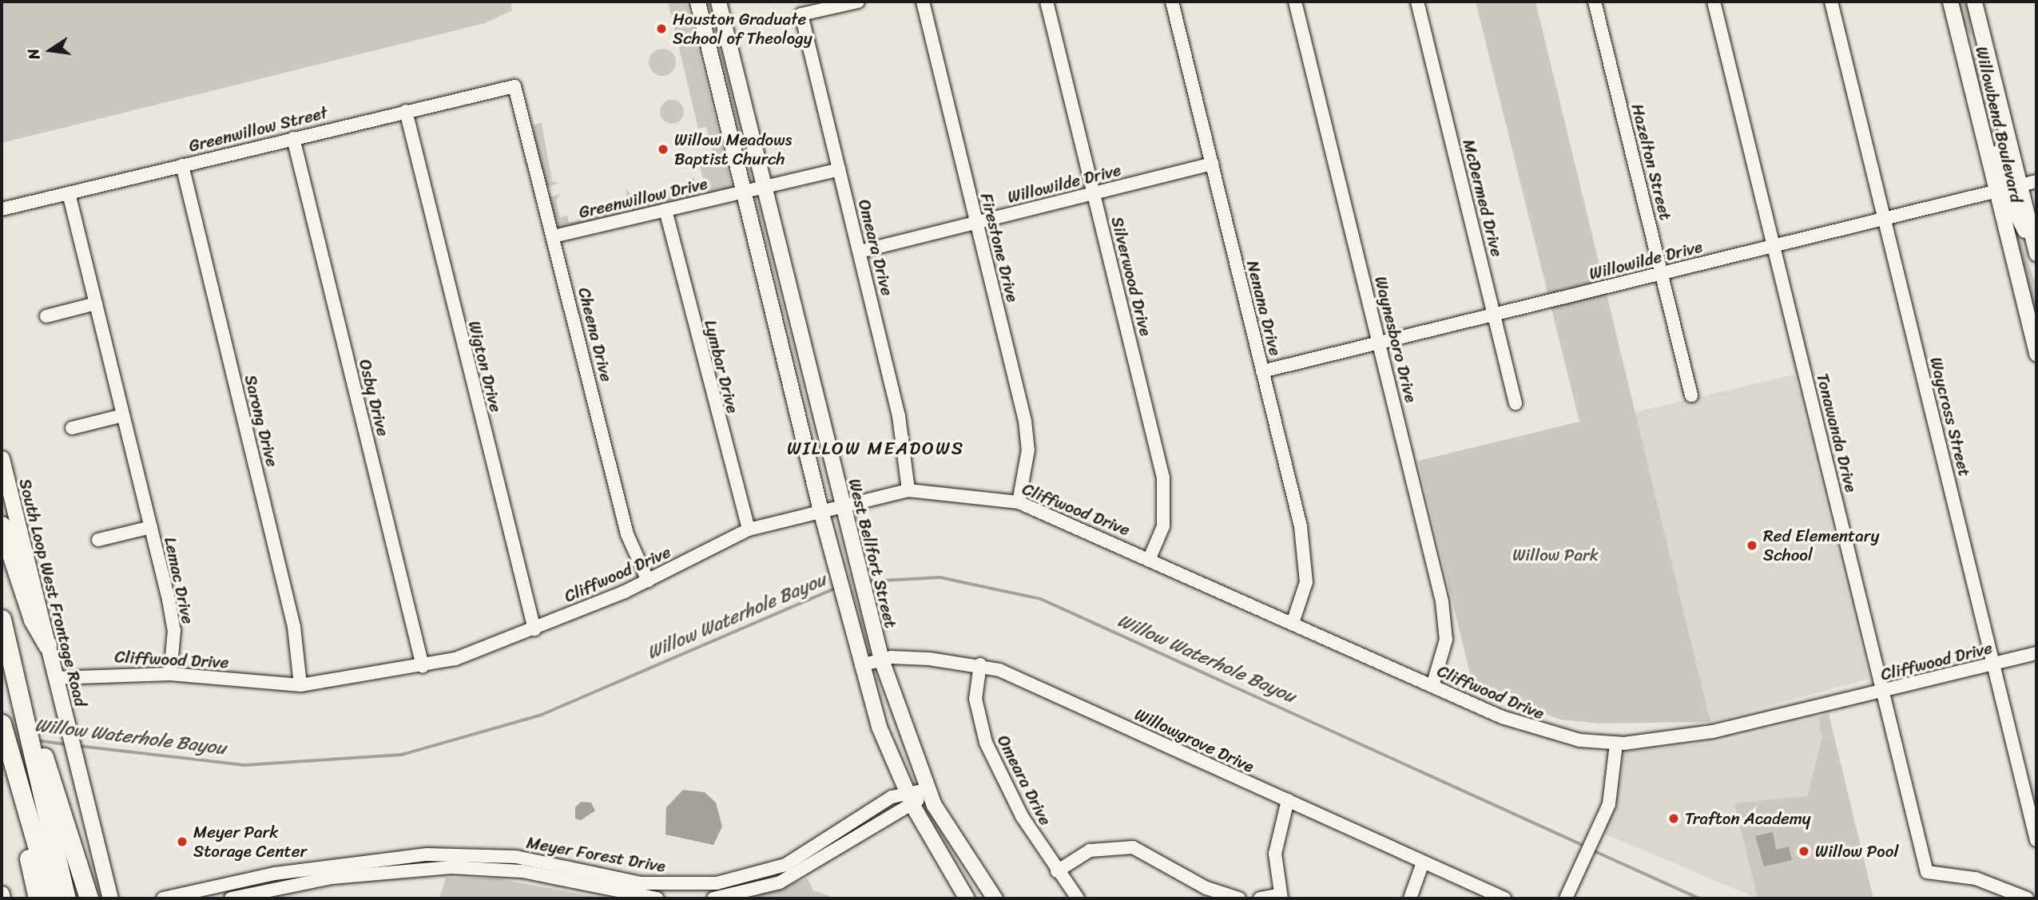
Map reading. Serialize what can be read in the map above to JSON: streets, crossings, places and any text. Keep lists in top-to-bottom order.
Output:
{
  "streets": {
    "main road": ["Willowbend Boulevard", "West Bellfort Street", "South Loop West Frontage Road"],
    "street": [
      "Greenwillow Street",
      "Hazelton Street",
      "Willowilde Drive",
      "Greenwillow Drive",
      "McDermed Drive",
      "Omeara Drive",
      "Firestone Drive",
      "Silverwood Drive",
      "Nenana Drive",
      "Cheena Drive",
      "Waynesboro Drive",
      "Wigton Drive",
      "Lymbar Drive",
      "Osby Drive",
      "Waycross Street",
      "Sarong Drive",
      "Tonawanda Drive",
      "Cliffwood Drive",
      "Lemac Drive",
      "Willowgrove Drive",
      "Meyer Forest Drive"
    ]
  },
  "crossings": [
    ["Willowbend Boulevard", "Willowilde Drive"],
    ["Greenwillow Street", "Cheena Drive"],
    ["Greenwillow Street", "Wigton Drive"],
    ["Greenwillow Street", "Osby Drive"],
    ["Greenwillow Street", "Sarong Drive"],
    ["Greenwillow Street", "Lemac Drive"],
    ["Hazelton Street", "Willowilde Drive"],
    ["Willowilde Drive", "McDermed Drive"],
    ["Willowilde Drive", "Omeara Drive"],
    ["Willowilde Drive", "Firestone Drive"],
    ["Willowilde Drive", "Silverwood Drive"],
    ["Willowilde Drive", "Nenana Drive"],
    ["Willowilde Drive", "Waynesboro Drive"],
    ["Willowilde Drive", "Waycross Street"],
    ["Willowilde Drive", "Tonawanda Drive"],
    ["Greenwillow Drive", "Omeara Drive"],
    ["Greenwillow Drive", "Cheena Drive"],
    ["Greenwillow Drive", "Lymbar Drive"],
    ["Greenwillow Drive", "West Bellfort Street"],
    ["Omeara Drive", "Cliffwood Drive"],
    ["Omeara Drive", "Willowgrove Drive"],
    ["Firestone Drive", "Cliffwood Drive"],
    ["Silverwood Drive", "Cliffwood Drive"],
    ["Nenana Drive", "Cliffwood Drive"],
    ["Cheena Drive", "Cliffwood Drive"],
    ["Waynesboro Drive", "Cliffwood Drive"],
    ["Wigton Drive", "Cliffwood Drive"],
    ["Lymbar Drive", "Cliffwood Drive"],
    ["Osby Drive", "Cliffwood Drive"],
    ["Waycross Street", "Cliffwood Drive"],
    ["Sarong Drive", "Cliffwood Drive"],
    ["Tonawanda Drive", "Cliffwood Drive"],
    ["Cliffwood Drive", "West Bellfort Street"],
    ["Cliffwood Drive", "Lemac Drive"],
    ["Cliffwood Drive", "South Loop West Frontage Road"],
    ["West Bellfort Street", "Willowgrove Drive"],
    ["West Bellfort Street", "Meyer Forest Drive"]
  ],
  "districts": ["WILLOW MEADOWS"],
  "water": ["Willow Waterhole Bayou"],
  "parks": ["Willow Park"],
  "places": [
    "Houston Graduate School of Theology",
    "Willow Meadows Baptist Church",
    "Red Elementary School",
    "Trafton Academy",
    "Meyer Park Storage Center",
    "Willow Pool"
  ],
  "north": "left"
}
